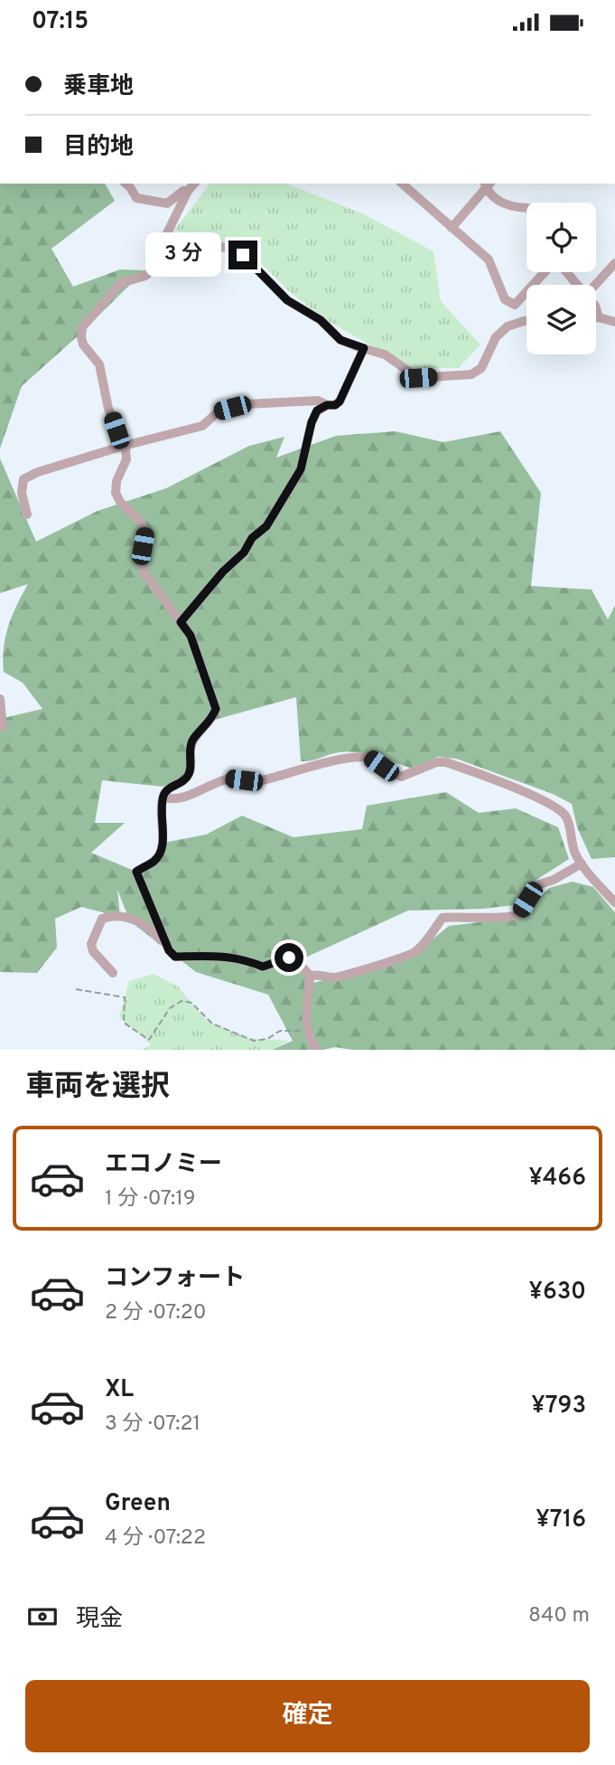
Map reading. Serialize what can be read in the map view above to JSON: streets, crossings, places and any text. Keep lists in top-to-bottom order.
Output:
{
  "page": {
    "status": "07:15",
    "banner": ["乗車地", "目的地"],
    "bubble": "3 分",
    "heading": "車両を選択",
    "list": [
      {
        "name": "エコノミー",
        "note": "1 分 · 07:19",
        "value": "¥466"
      },
      {
        "name": "コンフォート",
        "note": "2 分 · 07:20",
        "value": "¥630"
      },
      {
        "name": "XL",
        "note": "3 分 · 07:21",
        "value": "¥793"
      },
      {
        "name": "Green",
        "note": "4 分 · 07:22",
        "value": "¥716"
      }
    ],
    "pay": ["現金", "840 m"],
    "buttons": "確定"
  }
}
